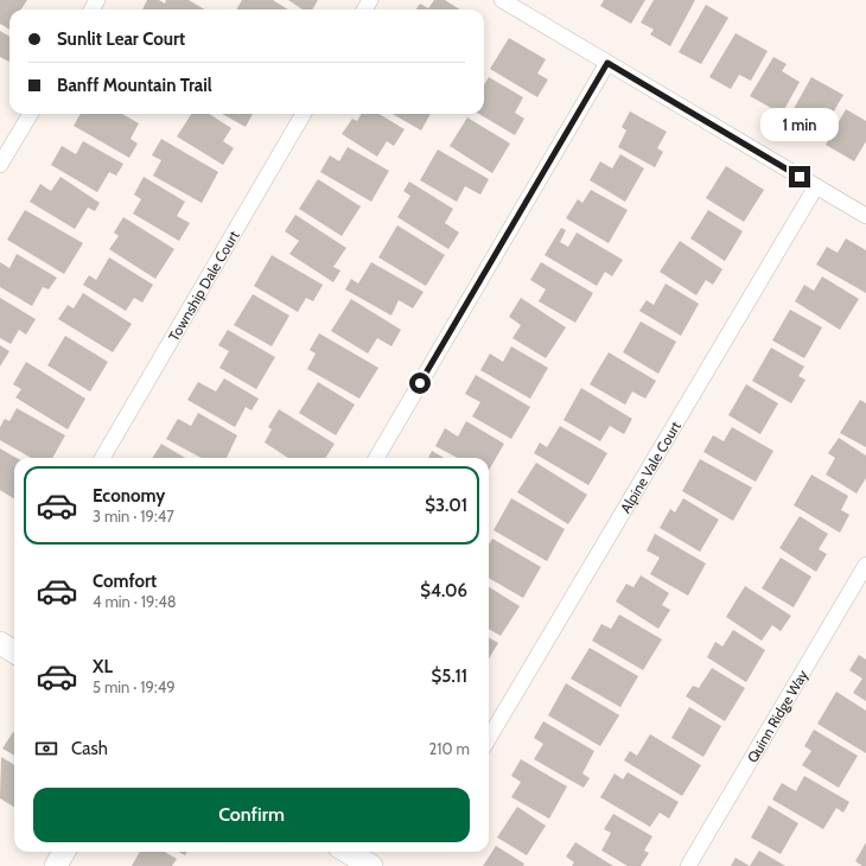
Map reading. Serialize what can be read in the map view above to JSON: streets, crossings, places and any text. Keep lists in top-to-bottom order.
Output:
{
  "streets": {
    "street": ["Township Dale Court", "Alpine Vale Court", "Quinn Ridge Way"]
  },
  "page": {
    "banner": ["Sunlit Lear Court", "Banff Mountain Trail"],
    "bubble": "1 min",
    "list": [
      {
        "name": "Economy",
        "note": "3 min · 19:47",
        "value": "$3.01"
      },
      {
        "name": "Comfort",
        "note": "4 min · 19:48",
        "value": "$4.06"
      },
      {
        "name": "XL",
        "note": "5 min · 19:49",
        "value": "$5.11"
      }
    ],
    "pay": ["Cash", "210 m"],
    "buttons": "Confirm"
  }
}
